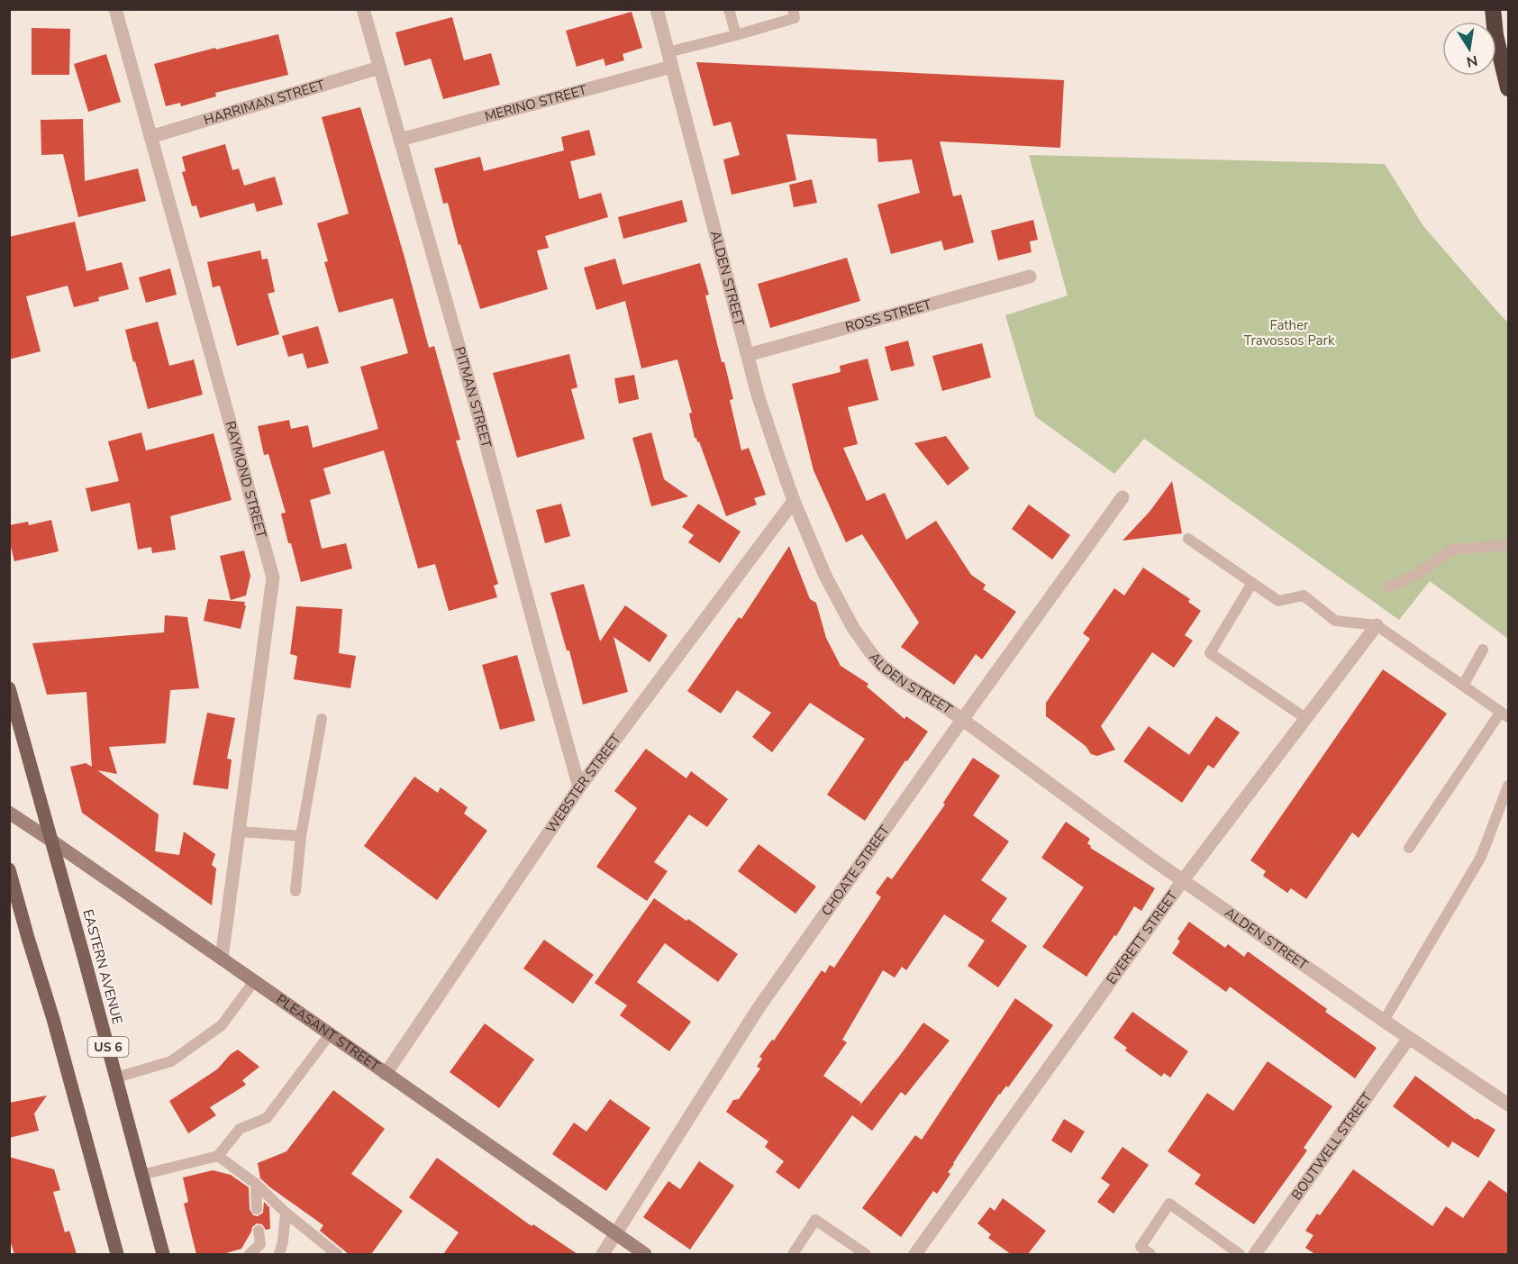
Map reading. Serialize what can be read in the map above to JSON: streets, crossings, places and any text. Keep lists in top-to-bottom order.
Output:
{
  "streets": {
    "main road": ["EASTERN AVENUE", "PLEASANT STREET", "US 6"],
    "street": [
      "HARRIMAN STREET",
      "MERINO STREET",
      "ALDEN STREET",
      "ROSS STREET",
      "PITMAN STREET",
      "RAYMOND STREET",
      "WEBSTER STREET",
      "CHOATE STREET",
      "EVERETT STREET",
      "BOUTWELL STREET"
    ]
  },
  "crossings": [
    ["HARRIMAN STREET", "PITMAN STREET"],
    ["HARRIMAN STREET", "RAYMOND STREET"],
    ["MERINO STREET", "ALDEN STREET"],
    ["MERINO STREET", "PITMAN STREET"],
    ["ALDEN STREET", "ROSS STREET"],
    ["ALDEN STREET", "WEBSTER STREET"],
    ["ALDEN STREET", "CHOATE STREET"],
    ["ALDEN STREET", "EVERETT STREET"],
    ["ALDEN STREET", "BOUTWELL STREET"],
    ["PITMAN STREET", "WEBSTER STREET"],
    ["RAYMOND STREET", "PLEASANT STREET"],
    ["WEBSTER STREET", "PLEASANT STREET"],
    ["CHOATE STREET", "PLEASANT STREET"],
    ["EASTERN AVENUE", "PLEASANT STREET"]
  ],
  "parks": ["Father Travossos Park"],
  "north": "bottom"
}
